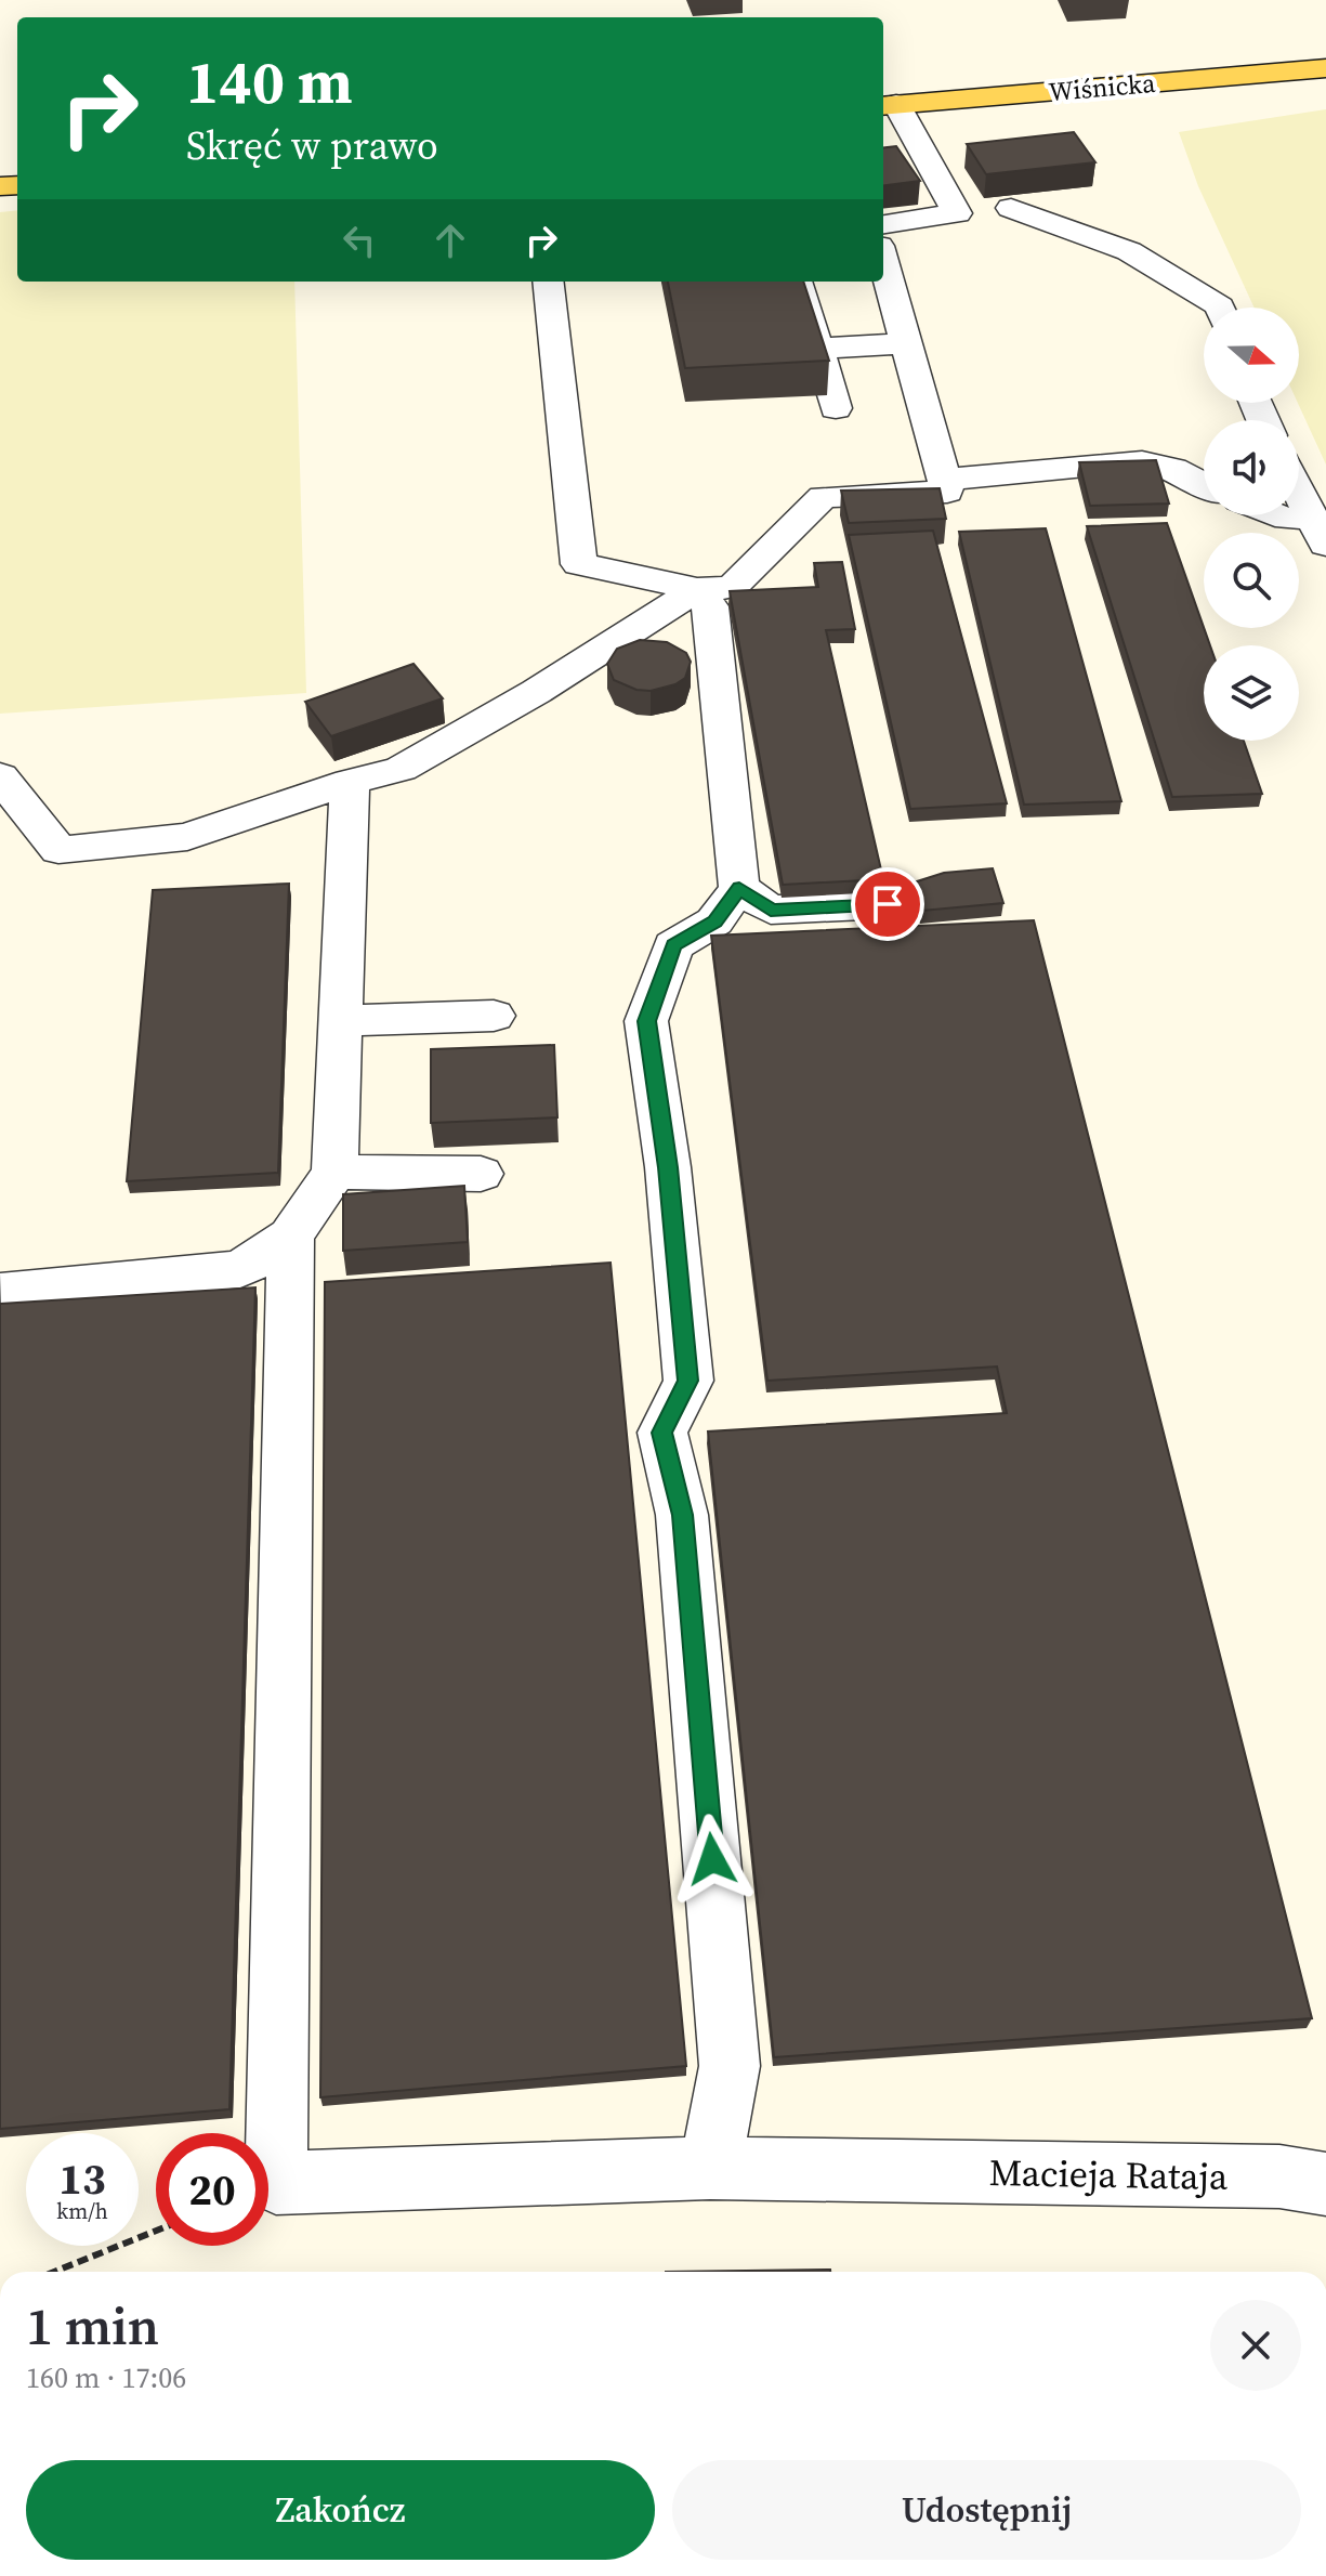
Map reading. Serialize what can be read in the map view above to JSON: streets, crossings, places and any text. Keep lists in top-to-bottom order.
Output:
{
  "streets": {
    "main road": ["Wiśnicka"],
    "street": ["Macieja Rataja"]
  },
  "north": "right",
  "page": {
    "turn": ["140 m", "Skręć w prawo"],
    "speed": "13 km/h",
    "limit": "20",
    "heading": ["1 min", "160 m · 17:06"],
    "buttons": ["Zakończ", "Udostępnij"]
  }
}
